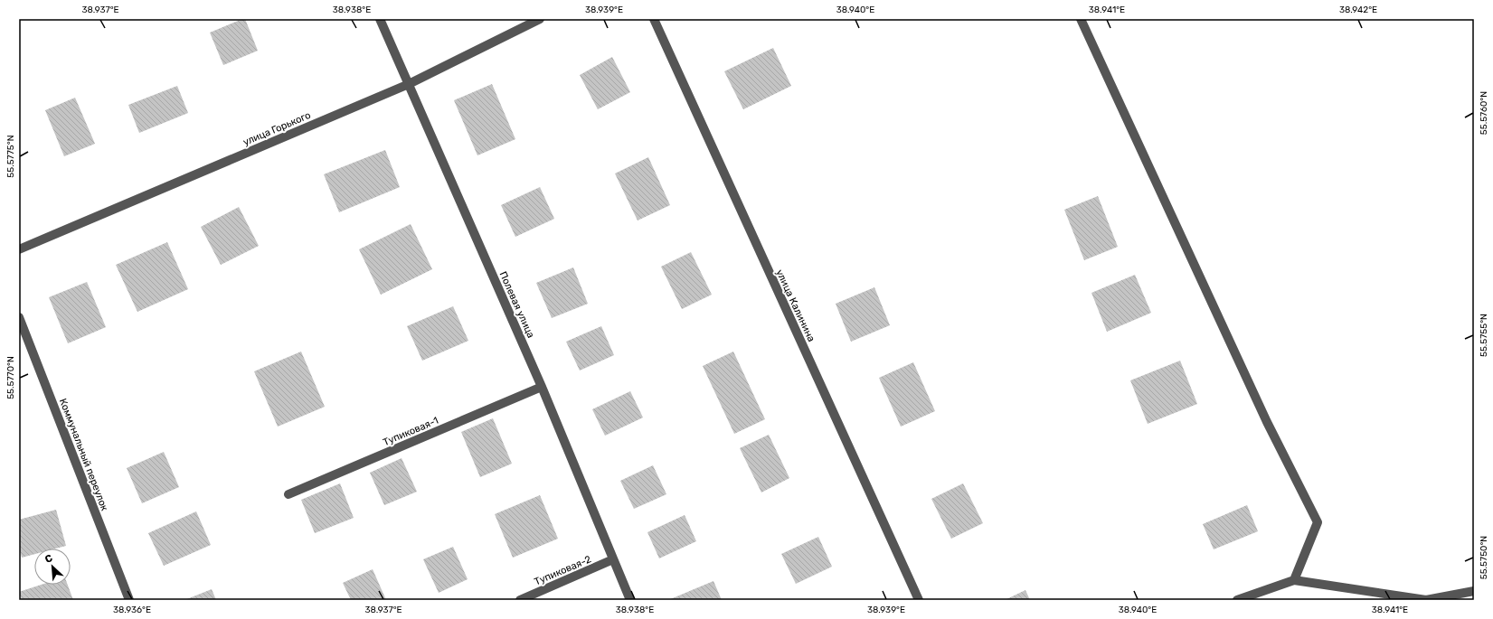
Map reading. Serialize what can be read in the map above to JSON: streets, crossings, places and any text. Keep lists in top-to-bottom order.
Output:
{
  "streets": {
    "street": [
      "улица Горького",
      "Полевая улица",
      "улица Калинина",
      "Тупиковая-1",
      "Коммунальный переулок",
      "Тупиковая-2"
    ]
  },
  "crossings": [
    ["улица Горького", "Полевая улица"],
    ["Полевая улица", "Тупиковая-1"],
    ["Полевая улица", "Тупиковая-2"]
  ],
  "north": "top left",
  "coordinates": [
    "38.937°E",
    "38.938°E",
    "38.939°E",
    "38.940°E",
    "38.941°E",
    "38.942°E",
    "55.5760°N",
    "55.5775°N",
    "55.5755°N",
    "55.5770°N",
    "55.5750°N",
    "38.936°E"
  ]
}
